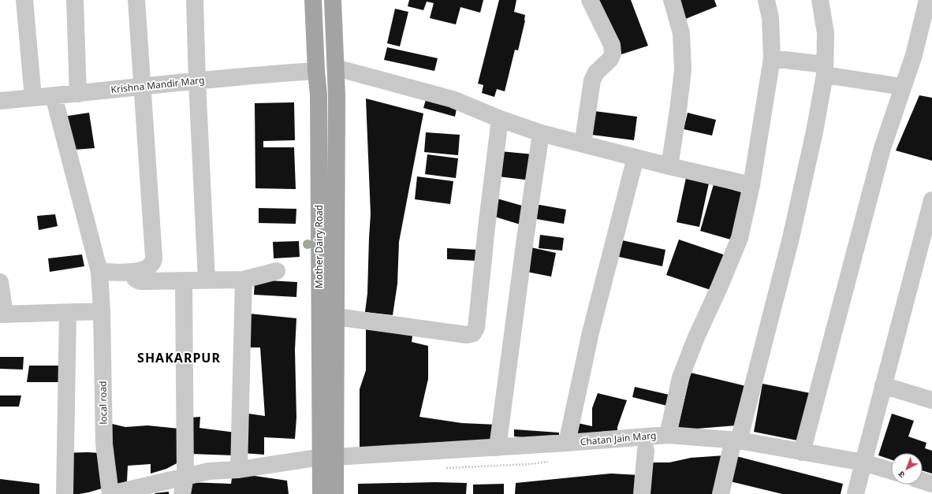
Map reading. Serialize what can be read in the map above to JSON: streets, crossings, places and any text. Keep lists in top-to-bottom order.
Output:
{
  "streets": {
    "main road": ["Mother Dairy Road"],
    "street": ["Krishna Mandir Marg", "local road", "Chatan Jain Marg"]
  },
  "crossings": [
    ["Krishna Mandir Marg", "Mother Dairy Road"],
    ["Krishna Mandir Marg", "local road"],
    ["Mother Dairy Road", "Chatan Jain Marg"]
  ],
  "districts": ["SHAKARPUR"],
  "north": "bottom left"
}
